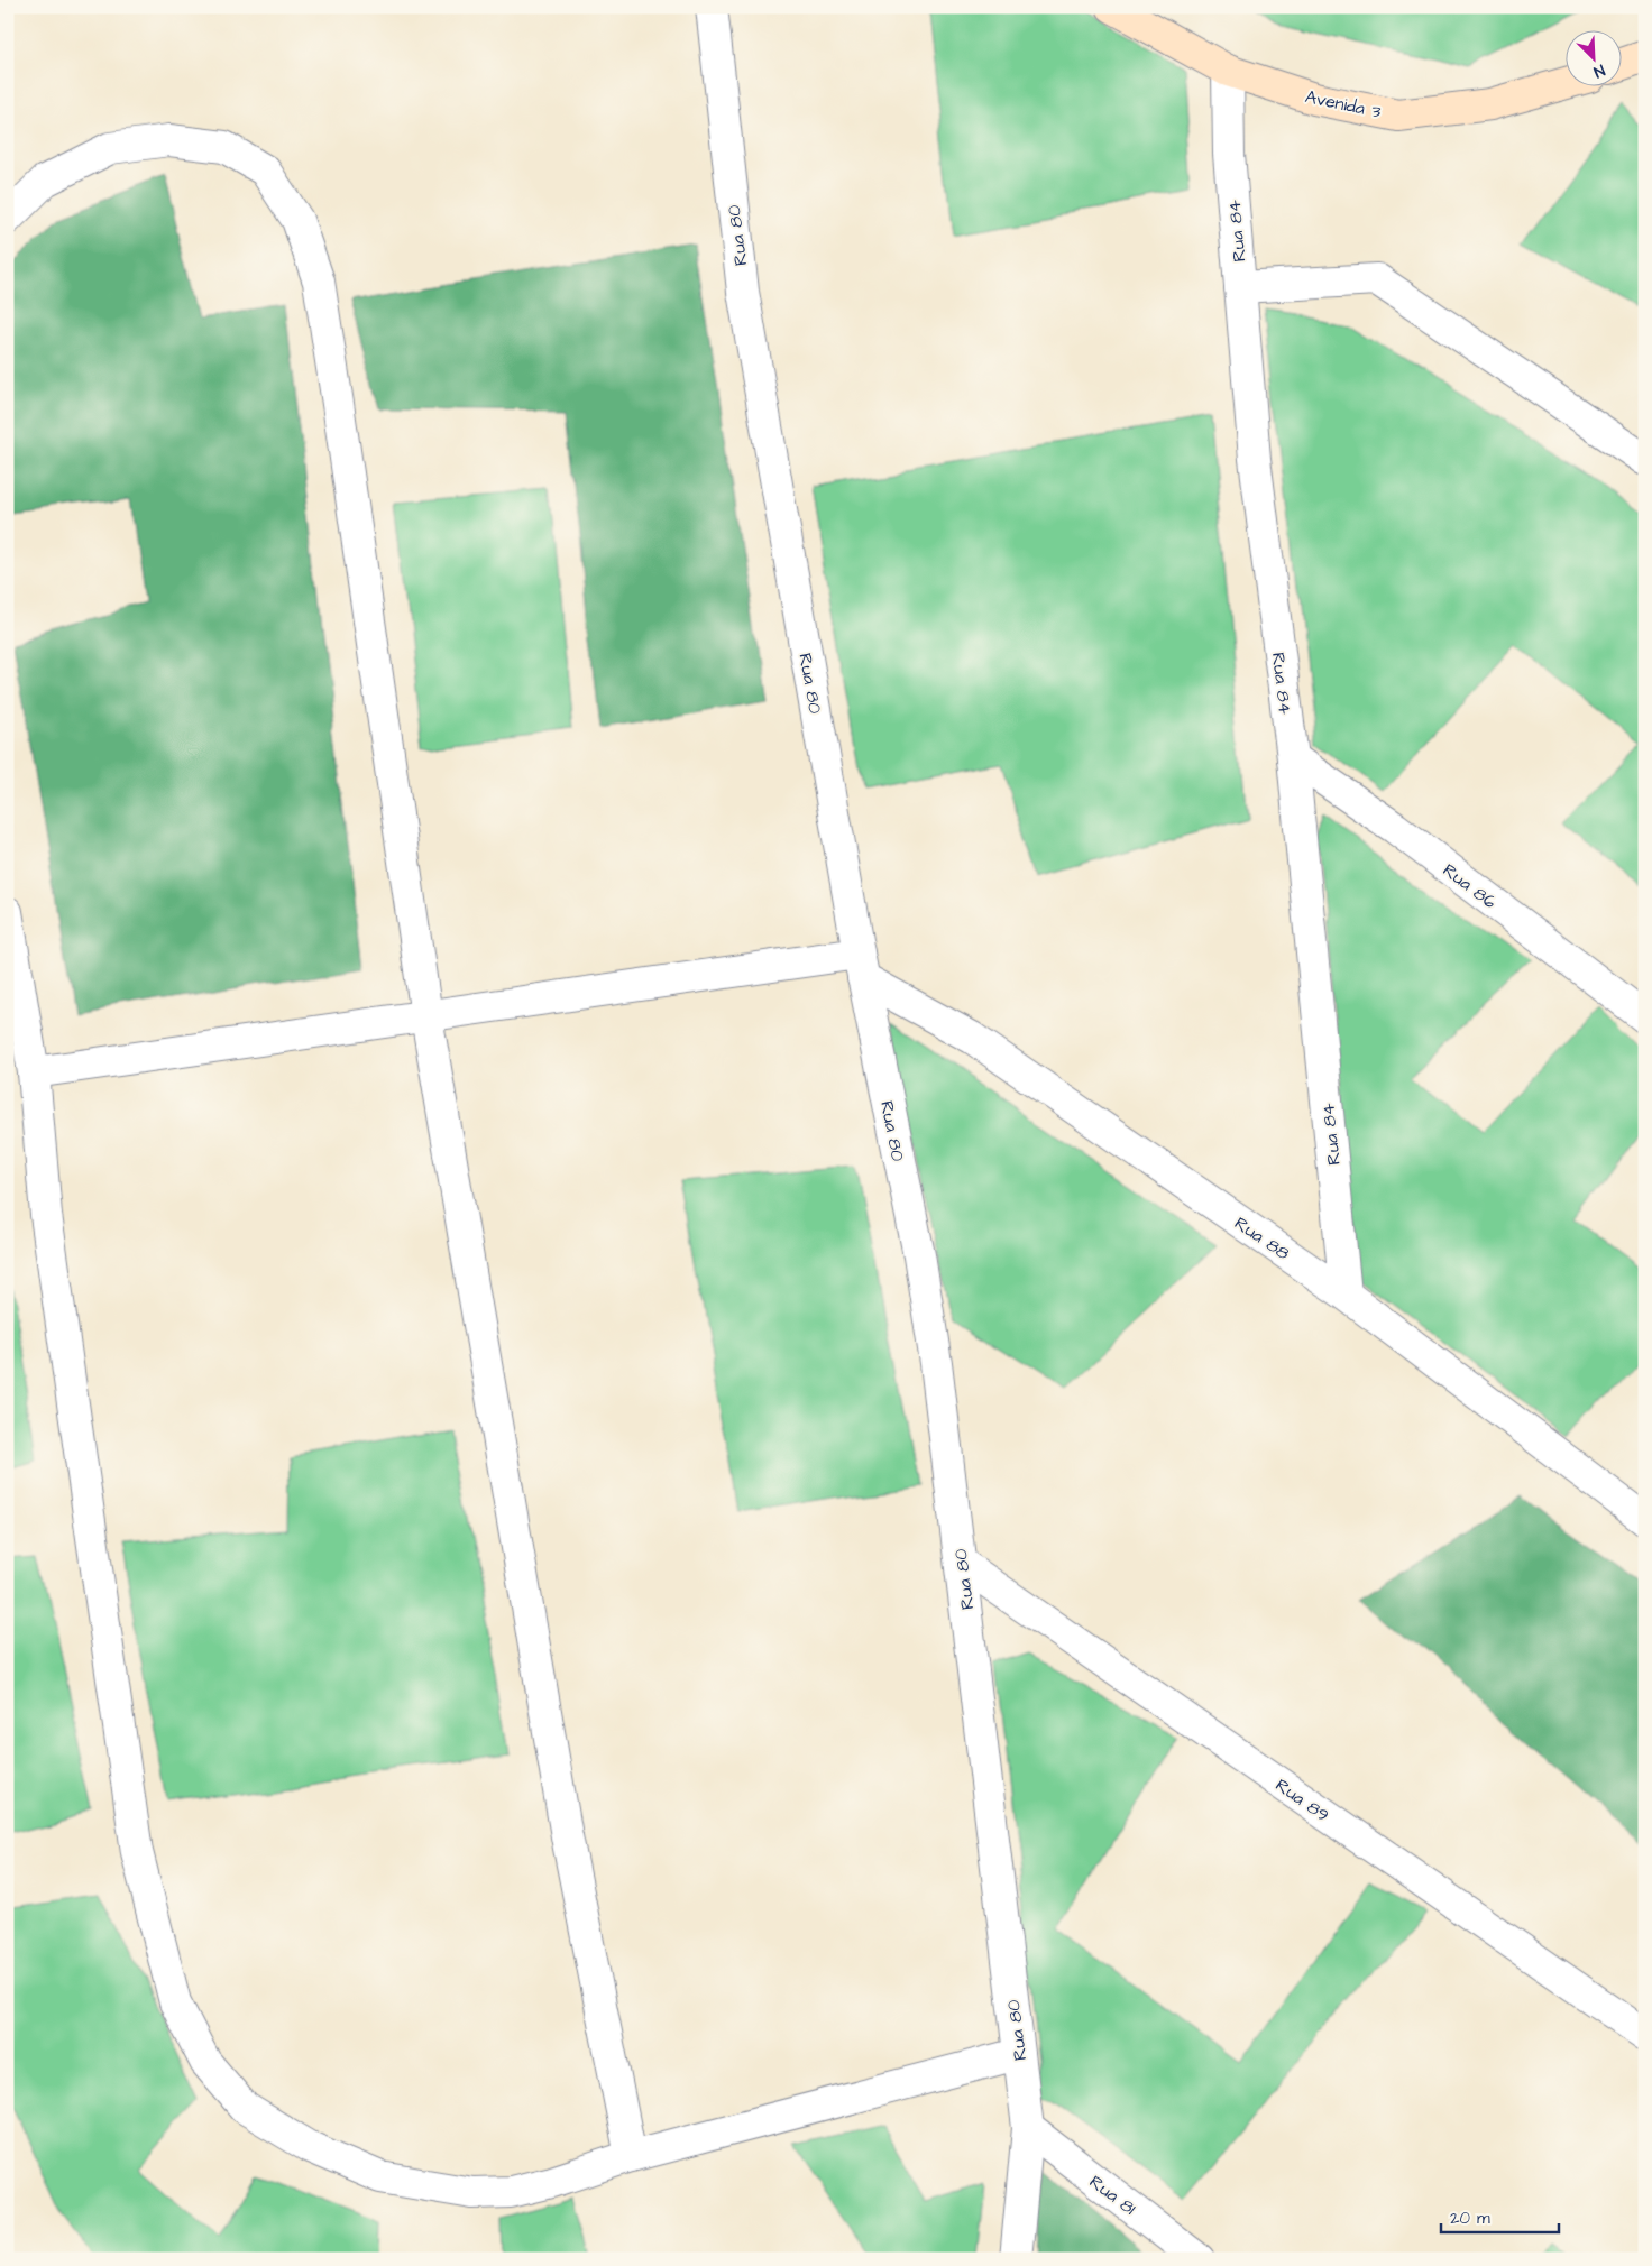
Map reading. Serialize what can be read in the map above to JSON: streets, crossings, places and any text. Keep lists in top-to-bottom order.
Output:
{
  "streets": {
    "main road": ["Avenida 3"],
    "street": [
      "Rua 84",
      "Rua 80",
      "Rua 86",
      "Rua 88",
      "Rua 89",
      "Rua 81"
    ]
  },
  "crossings": [
    ["Avenida 3", "Rua 84"],
    ["Rua 84", "Rua 86"],
    ["Rua 84", "Rua 88"],
    ["Rua 80", "Rua 88"],
    ["Rua 80", "Rua 89"],
    ["Rua 80", "Rua 81"]
  ],
  "scale_bar": "20 m",
  "north": "bottom right"
}
